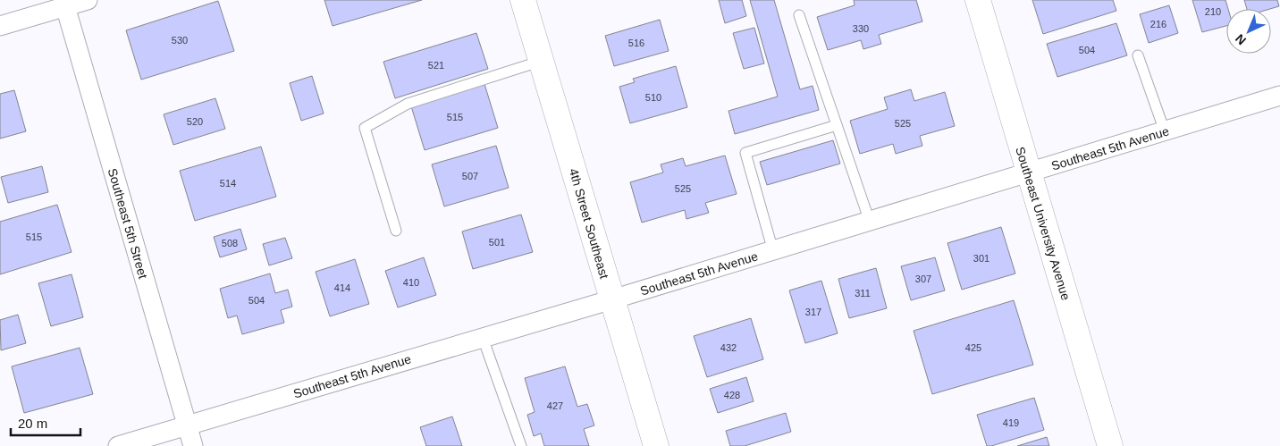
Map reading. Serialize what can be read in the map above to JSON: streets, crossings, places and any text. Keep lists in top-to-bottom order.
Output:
{
  "streets": {
    "main road": ["4th Street Southeast", "Southeast University Avenue"],
    "street": ["Southeast 5th Avenue", "Southeast 5th Street"]
  },
  "crossings": [
    ["Southeast 5th Avenue", "Southeast 5th Street"],
    ["Southeast 5th Avenue", "4th Street Southeast"],
    ["Southeast 5th Avenue", "Southeast University Avenue"]
  ],
  "house_numbers": [
    "210",
    "216",
    "330",
    "530",
    "516",
    "504",
    "521",
    "510",
    "515",
    "520",
    "525",
    "507",
    "514",
    "525",
    "515",
    "501",
    "508",
    "301",
    "307",
    "410",
    "414",
    "311",
    "504",
    "317",
    "432",
    "425",
    "428",
    "427",
    "419"
  ],
  "scale_bar": "20 m",
  "north": "bottom left"
}
